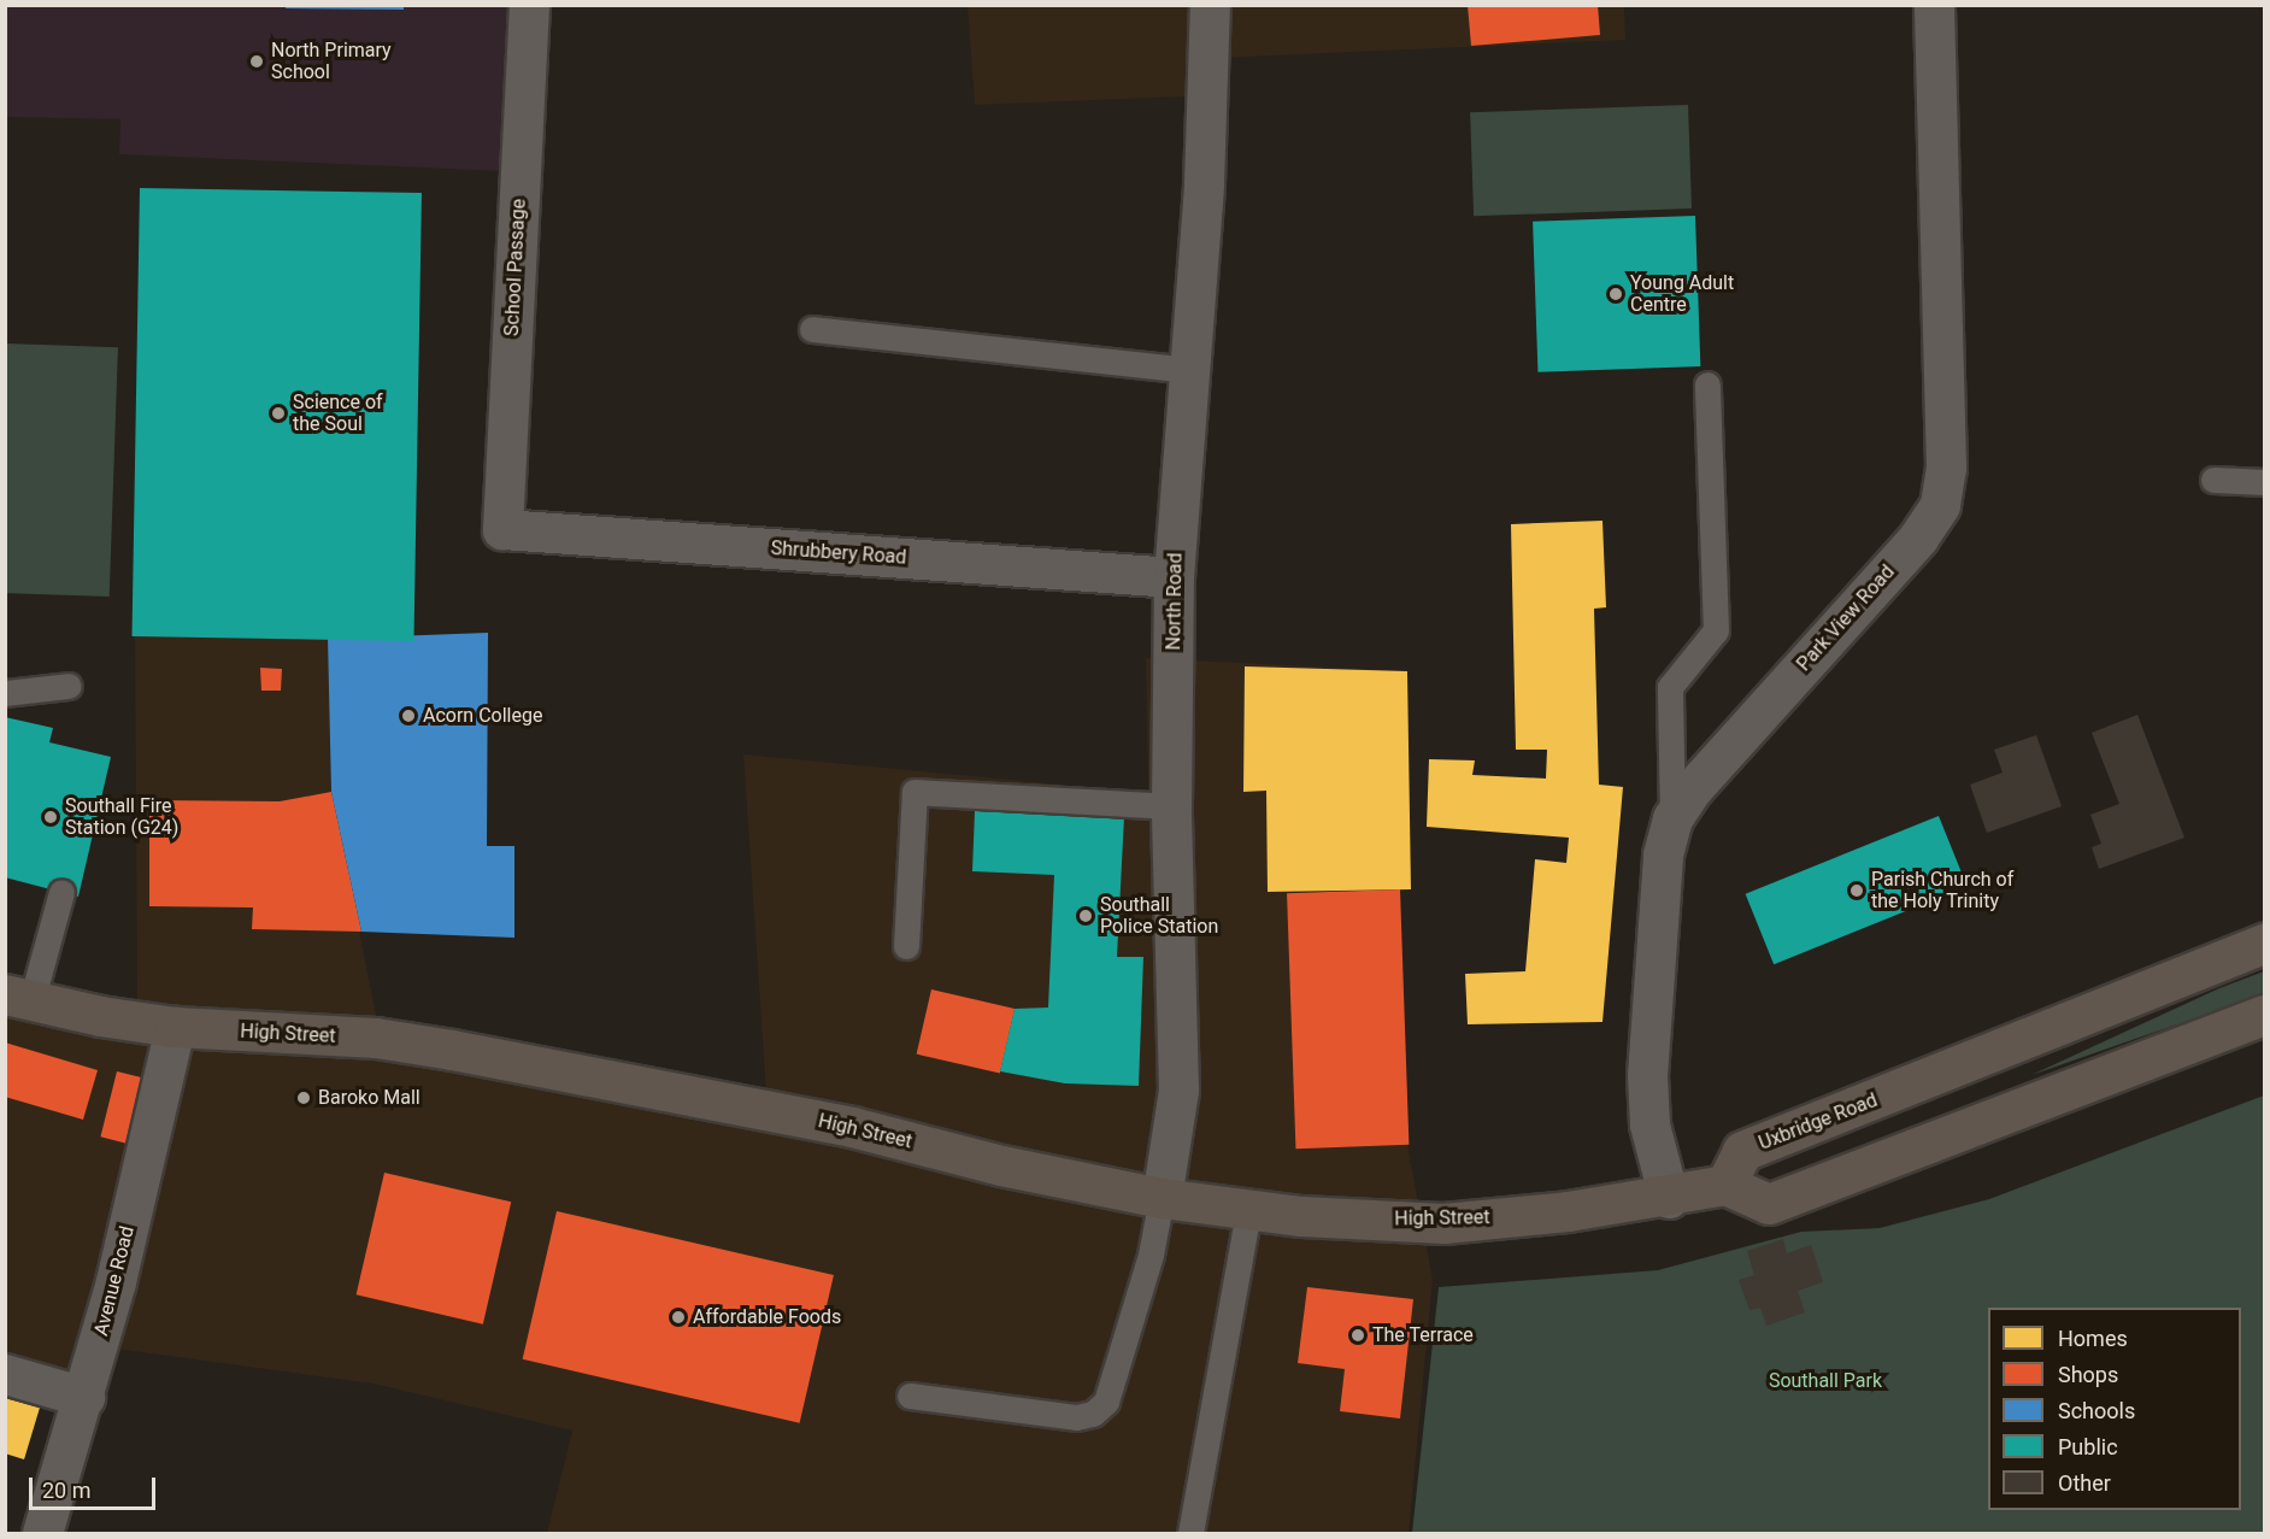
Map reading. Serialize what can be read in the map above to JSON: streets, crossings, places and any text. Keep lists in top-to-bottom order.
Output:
{
  "streets": {
    "main road": ["High Street", "Uxbridge Road"],
    "street": [
      "School Passage",
      "Shrubbery Road",
      "North Road",
      "Park View Road",
      "Avenue Road"
    ]
  },
  "crossings": [
    ["School Passage", "Shrubbery Road"],
    ["Shrubbery Road", "North Road"],
    ["North Road", "High Street"],
    ["Park View Road", "High Street"],
    ["High Street", "Uxbridge Road"],
    ["High Street", "Avenue Road"]
  ],
  "parks": ["Southall Park"],
  "places": [
    "North Primary School",
    "Young Adult Centre",
    "Science of the Soul",
    "Acorn College",
    "Southall Fire Station (G24)",
    "Parish Church of the Holy Trinity",
    "Southall Police Station",
    "Baroko Mall",
    "Affordable Foods",
    "The Terrace"
  ],
  "legend": [
    "Homes",
    "Shops",
    "Schools",
    "Public",
    "Other"
  ],
  "scale_bar": "20 m"
}
